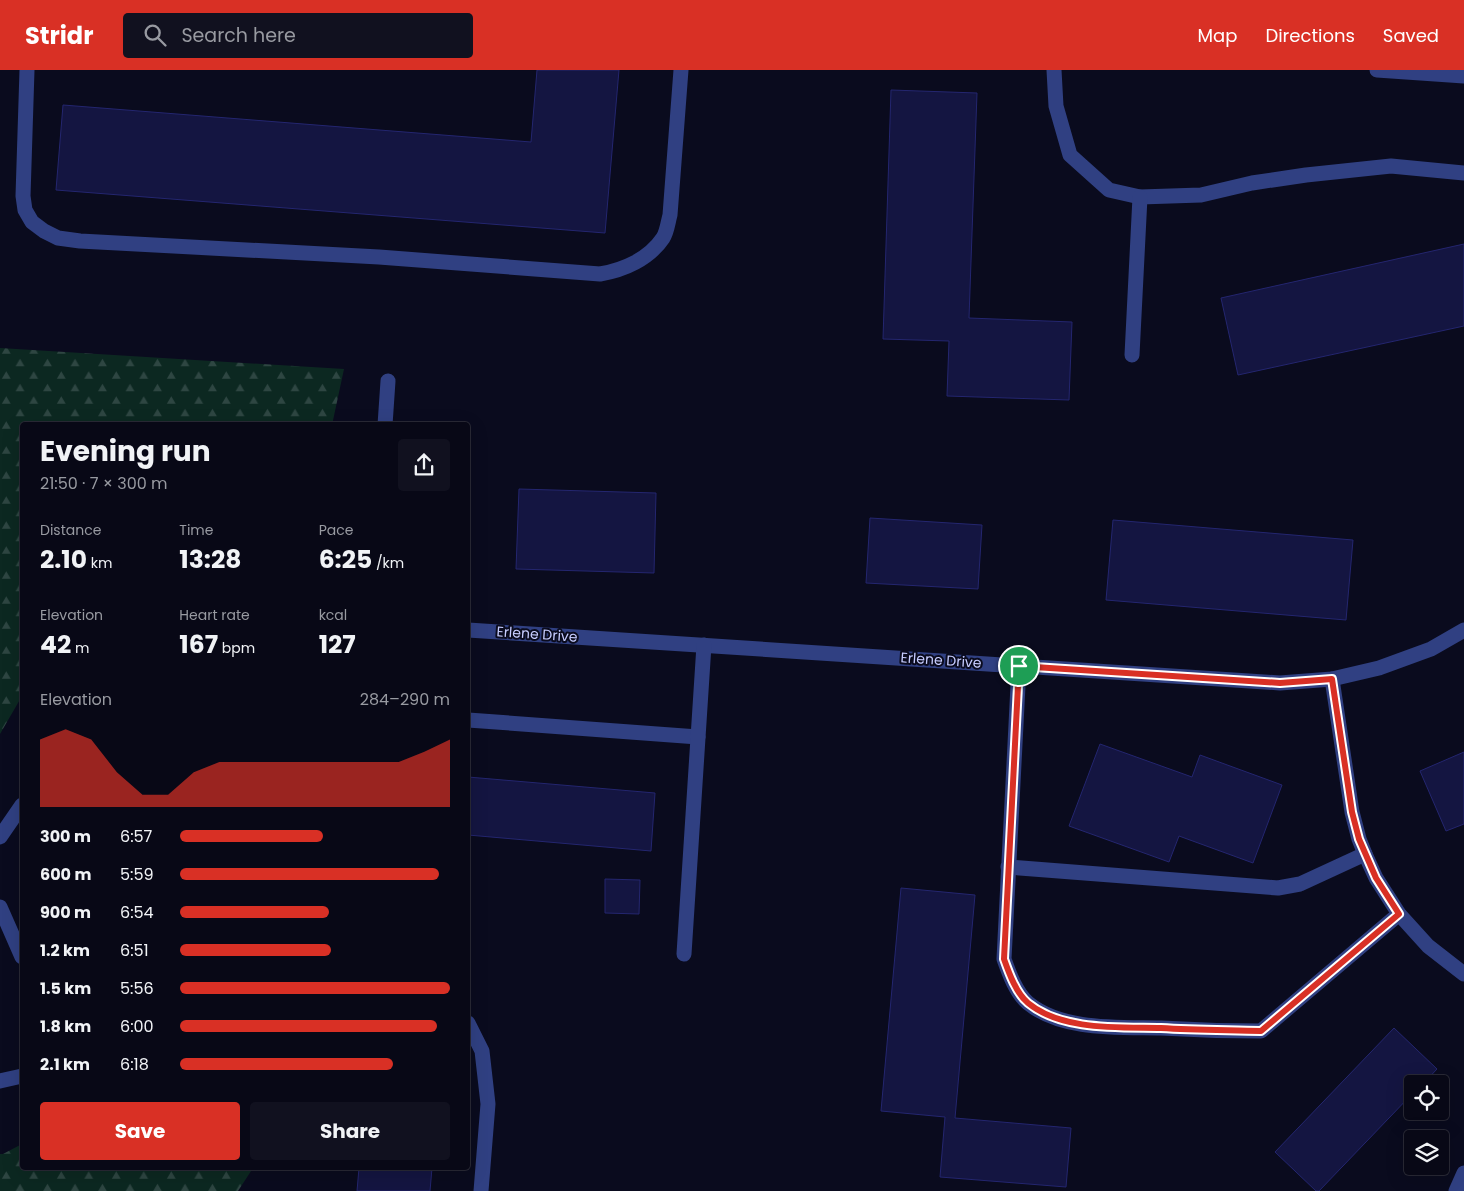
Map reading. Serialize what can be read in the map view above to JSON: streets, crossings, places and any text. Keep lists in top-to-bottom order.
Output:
{
  "streets": {
    "street": ["Erlene Drive"]
  },
  "page": {
    "header": "Stridr",
    "search": "Search here",
    "nav": ["Map", "Directions", "Saved"],
    "heading": ["Evening run", "21:50 · 7 × 300 m"],
    "stats": [
      ["Distance", "2.10 km"],
      ["Time", "13:28"],
      ["Pace", "6:25 /km"],
      ["Elevation", "42 m"],
      ["Heart rate", "167 bpm"],
      ["kcal", "127"]
    ],
    "chart": ["Elevation", "284–290 m"],
    "list": [
      {
        "name": "300 m",
        "note": "6:57"
      },
      {
        "name": "600 m",
        "note": "5:59"
      },
      {
        "name": "900 m",
        "note": "6:54"
      },
      {
        "name": "1.2 km",
        "note": "6:51"
      },
      {
        "name": "1.5 km",
        "note": "5:56"
      },
      {
        "name": "1.8 km",
        "note": "6:00"
      },
      {
        "name": "2.1 km",
        "note": "6:18"
      }
    ],
    "buttons": ["Save", "Share"]
  }
}
